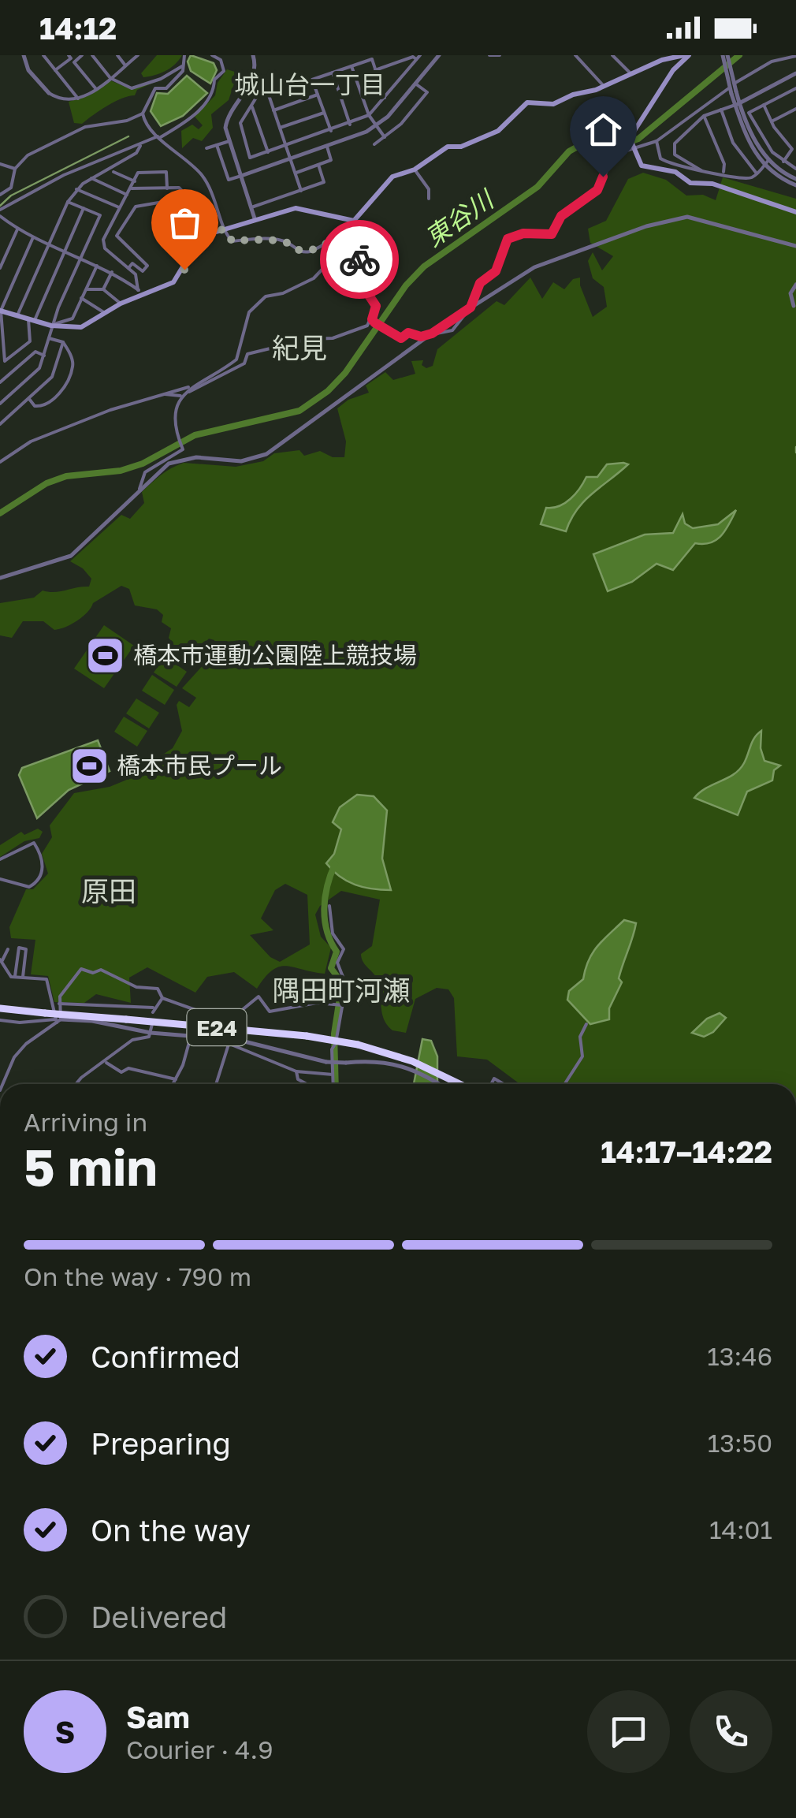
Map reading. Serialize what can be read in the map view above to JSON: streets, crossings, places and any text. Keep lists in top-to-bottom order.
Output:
{
  "streets": {
    "highway": ["E24"]
  },
  "districts": [
    "城山台一丁目",
    "紀見",
    "原田",
    "隅田町河瀬"
  ],
  "water": ["東谷川"],
  "places": {
    "sports": ["橋本市運動公園陸上競技場", "橋本市民プール"]
  },
  "page": {
    "status": "14:12",
    "heading": ["5 min", "Arriving in", "14:17–14:22"],
    "panel": ["Sam", "Courier · 4.9"],
    "bar": "On the way · 790 m",
    "list": [
      ["Confirmed", "13:46"],
      ["Preparing", "13:50"],
      ["On the way", "14:01"],
      "Delivered"
    ],
    "round": "S"
  }
}
